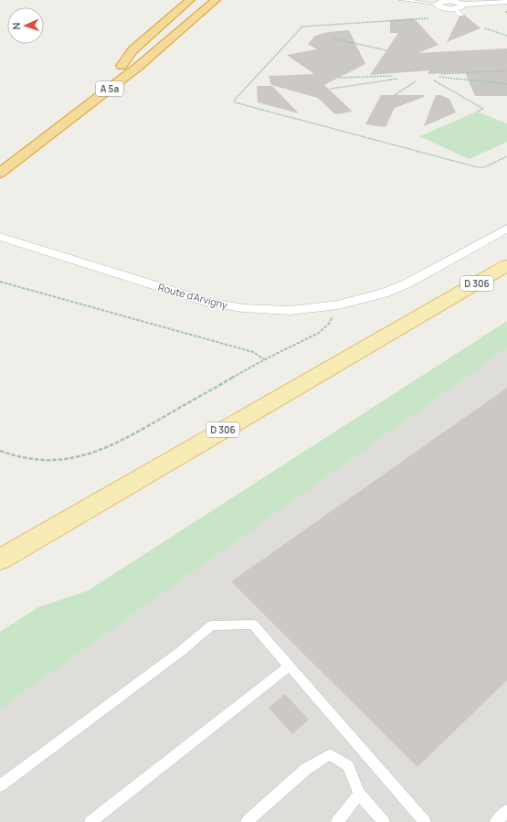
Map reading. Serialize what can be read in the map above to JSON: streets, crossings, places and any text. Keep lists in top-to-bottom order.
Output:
{
  "streets": {
    "highway": ["A 5a"],
    "main road": ["D 306"],
    "street": ["Route d'Arvigny"]
  },
  "north": "left"
}
